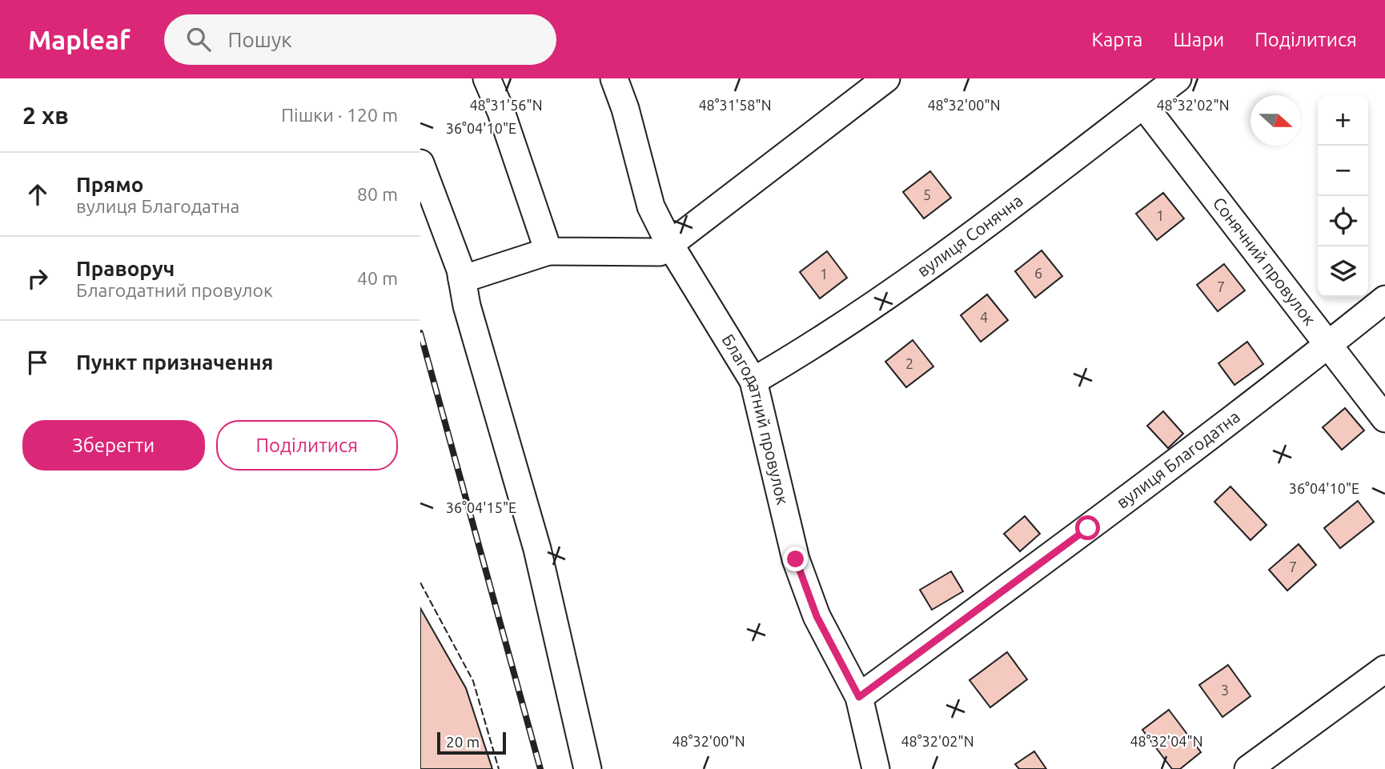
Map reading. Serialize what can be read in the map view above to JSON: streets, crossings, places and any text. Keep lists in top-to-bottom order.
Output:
{
  "streets": {
    "street": [
      "вулиця Сонячна",
      "Сонячний провулок",
      "Благодатний провулок",
      "вулиця Благодатна"
    ]
  },
  "crossings": [
    ["вулиця Сонячна", "Сонячний провулок"],
    ["вулиця Сонячна", "Благодатний провулок"],
    ["Сонячний провулок", "вулиця Благодатна"],
    ["Благодатний провулок", "вулиця Благодатна"]
  ],
  "house_numbers": [
    "5",
    "1",
    "6",
    "1",
    "7",
    "4",
    "2",
    "7",
    "3"
  ],
  "scale_bar": "20 m",
  "north": "right",
  "page": {
    "header": "Mapleaf",
    "search": "Пошук",
    "nav": ["Карта", "Шари", "Поділитися"],
    "heading": ["2 хв", "Пішки · 120 m"],
    "map_buttons": ["+", "−"],
    "list": [
      ["Прямо", "вулиця Благодатна", "80 m"],
      ["Праворуч", "Благодатний провулок", "40 m"],
      "Пункт призначення"
    ],
    "buttons": ["Зберегти", "Поділитися"],
    "scale": "20 m"
  },
  "coordinates": [
    "48°31'56\"N",
    "48°31'58\"N",
    "48°32'00\"N",
    "48°32'02\"N",
    "36°04'10\"E",
    "36°04'15\"E",
    "48°32'04\"N"
  ]
}
